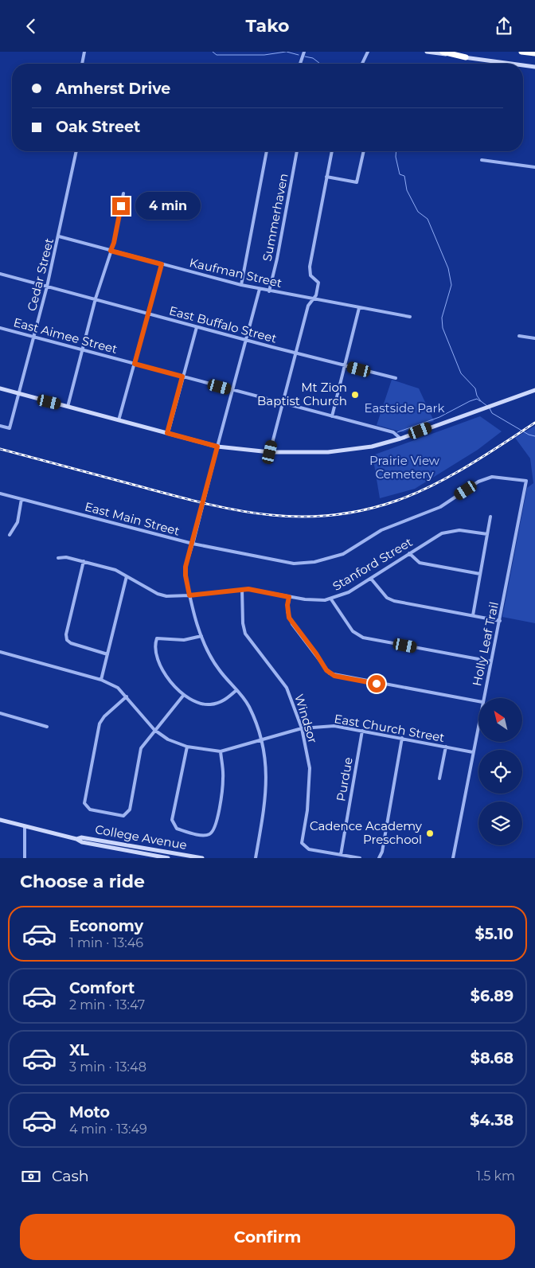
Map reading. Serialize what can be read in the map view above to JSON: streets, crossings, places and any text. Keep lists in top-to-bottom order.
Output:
{
  "streets": {
    "main road": ["College Avenue"],
    "street": [
      "Summerhaven",
      "Kaufman Street",
      "Cedar Street",
      "East Buffalo Street",
      "East Aimee Street",
      "East Main Street",
      "Stanford Street",
      "Holly Leaf Trail",
      "Windsor",
      "East Church Street",
      "Purdue"
    ]
  },
  "crossings": [
    ["Summerhaven", "Kaufman Street"],
    ["Kaufman Street", "Cedar Street"],
    ["Cedar Street", "East Buffalo Street"],
    ["Cedar Street", "East Aimee Street"],
    ["East Main Street", "Holly Leaf Trail"],
    ["Stanford Street", "Windsor"],
    ["Holly Leaf Trail", "East Church Street"],
    ["Windsor", "East Church Street"],
    ["Windsor", "Purdue"],
    ["East Church Street", "Purdue"]
  ],
  "parks": ["Eastside Park", "Prairie View Cemetery"],
  "places": ["Mt Zion Baptist Church", "Cadence Academy Preschool"],
  "north": "top left",
  "page": {
    "header": "Tako",
    "banner": ["Amherst Drive", "Oak Street"],
    "bubble": "4 min",
    "heading": "Choose a ride",
    "list": [
      {
        "name": "Economy",
        "note": "1 min · 13:46",
        "value": "$5.10"
      },
      {
        "name": "Comfort",
        "note": "2 min · 13:47",
        "value": "$6.89"
      },
      {
        "name": "XL",
        "note": "3 min · 13:48",
        "value": "$8.68"
      },
      {
        "name": "Moto",
        "note": "4 min · 13:49",
        "value": "$4.38"
      }
    ],
    "pay": ["Cash", "1.5 km"],
    "buttons": "Confirm"
  }
}
